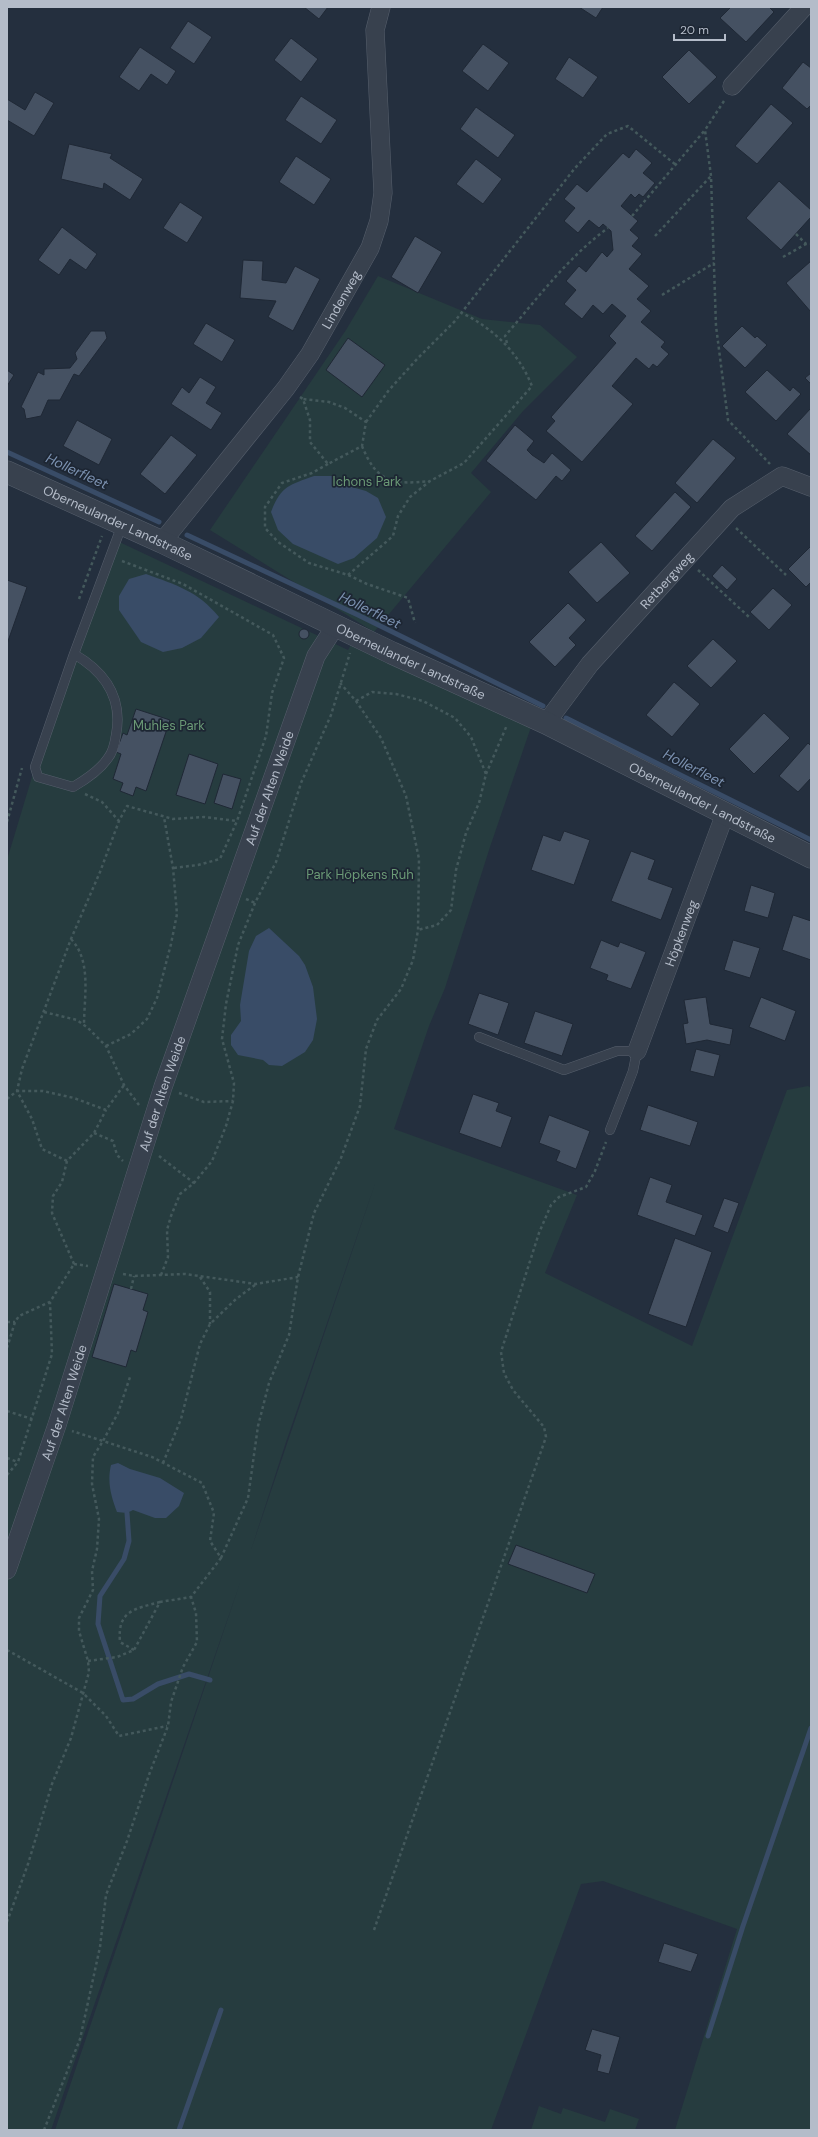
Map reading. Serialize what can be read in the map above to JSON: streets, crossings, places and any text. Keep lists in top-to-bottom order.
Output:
{
  "streets": {
    "street": [
      "Lindenweg",
      "Oberneulander Landstraße",
      "Retbergweg",
      "Auf der Alten Weide",
      "Höpkenweg"
    ]
  },
  "crossings": [
    ["Lindenweg", "Oberneulander Landstraße"],
    ["Oberneulander Landstraße", "Retbergweg"],
    ["Oberneulander Landstraße", "Auf der Alten Weide"],
    ["Oberneulander Landstraße", "Höpkenweg"]
  ],
  "water": ["Hollerfleet"],
  "parks": ["Ichons Park", "Muhles Park", "Park Höpkens Ruh"],
  "scale_bar": "20 m"
}
